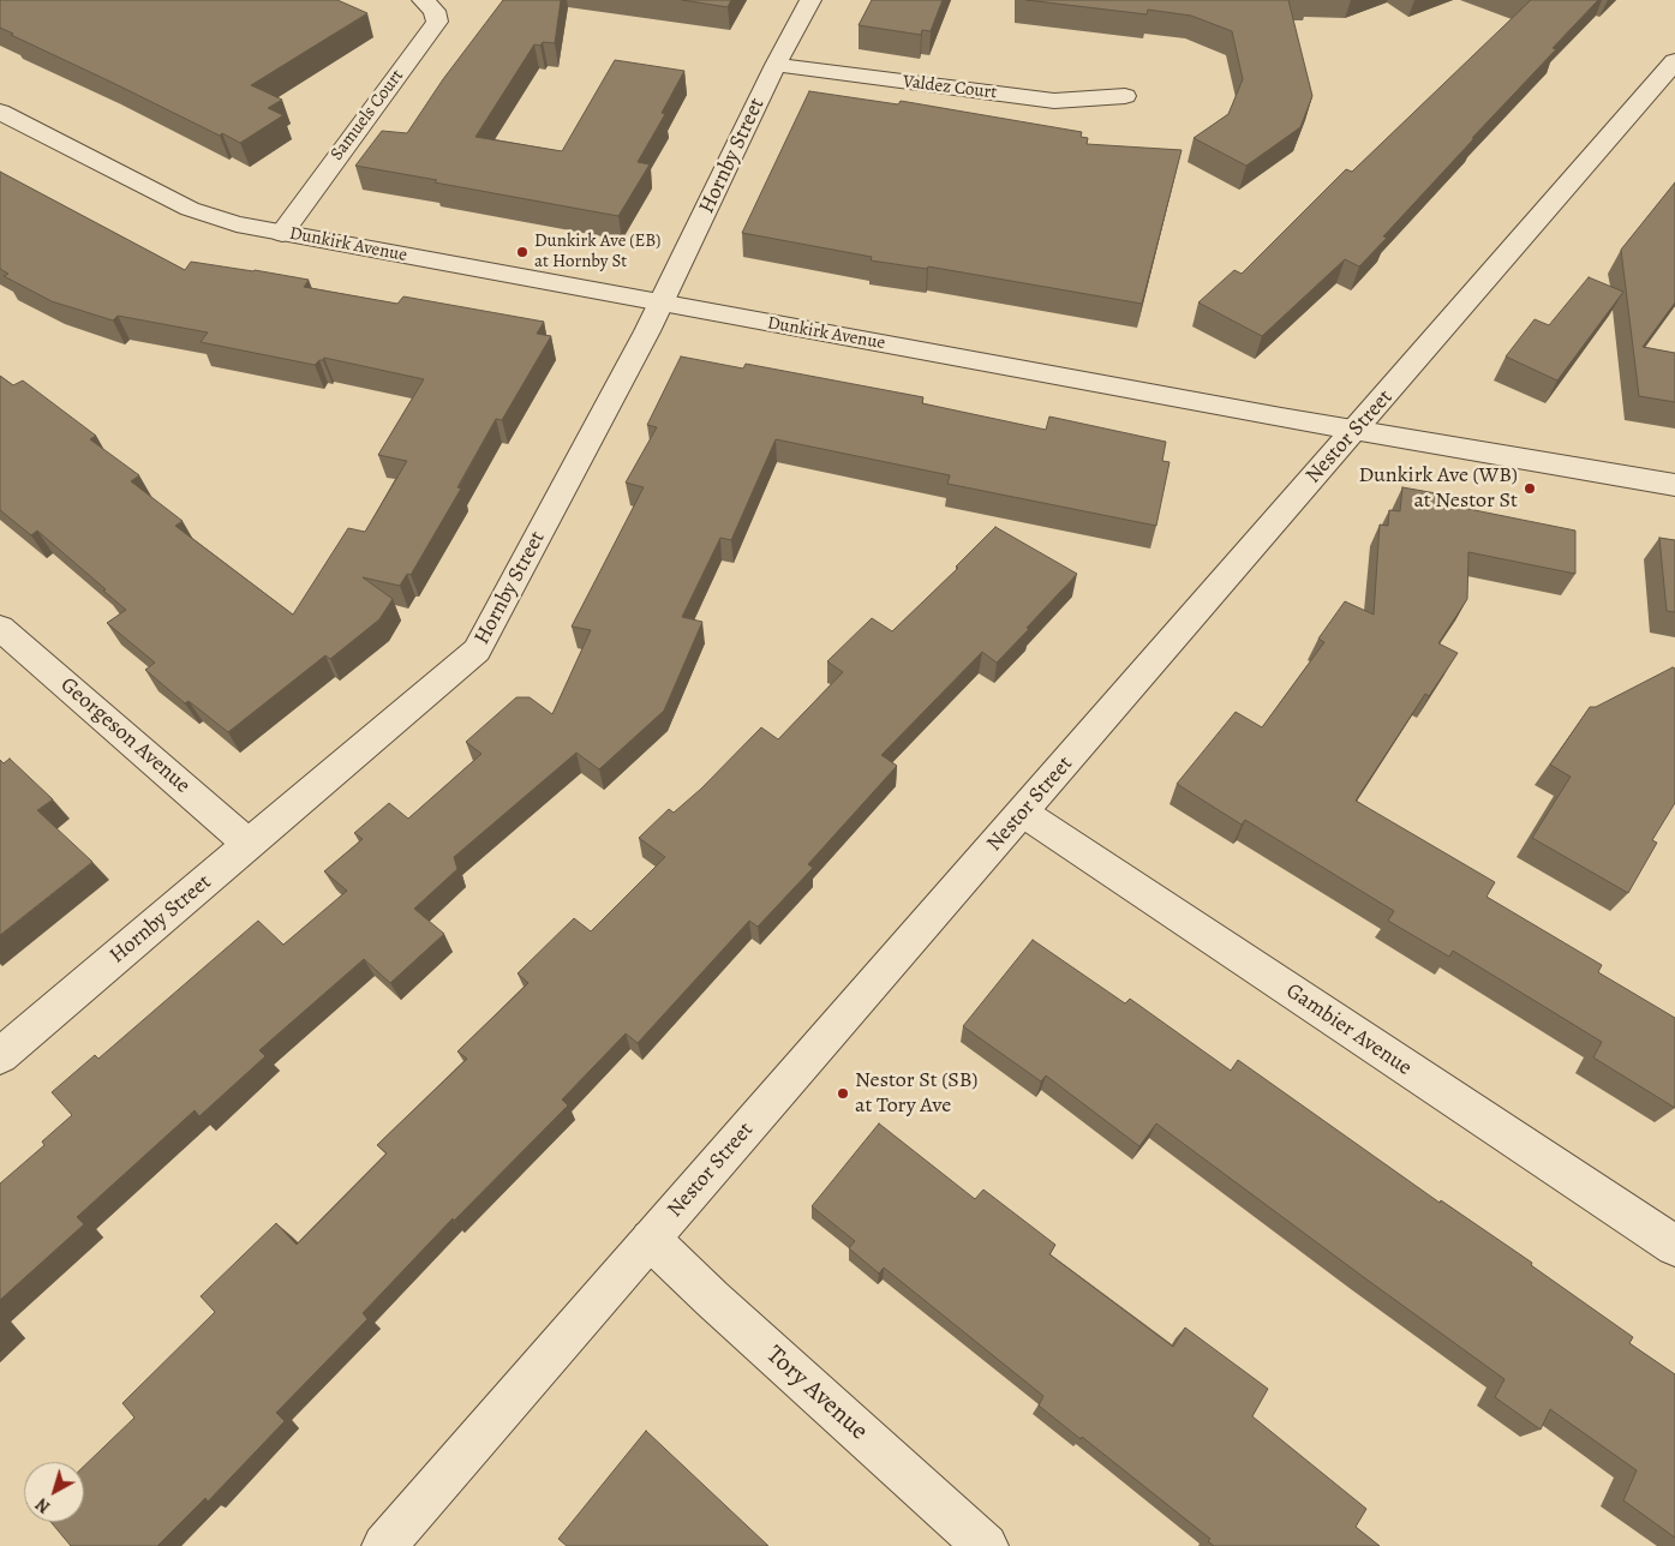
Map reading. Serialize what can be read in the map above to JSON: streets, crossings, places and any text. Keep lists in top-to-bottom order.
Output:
{
  "streets": {
    "street": [
      "Valdez Court",
      "Samuels Court",
      "Hornby Street",
      "Dunkirk Avenue",
      "Nestor Street",
      "Georgeson Avenue",
      "Gambier Avenue",
      "Tory Avenue"
    ]
  },
  "crossings": [
    ["Valdez Court", "Hornby Street"],
    ["Samuels Court", "Dunkirk Avenue"],
    ["Hornby Street", "Dunkirk Avenue"],
    ["Hornby Street", "Georgeson Avenue"],
    ["Dunkirk Avenue", "Nestor Street"],
    ["Nestor Street", "Gambier Avenue"],
    ["Nestor Street", "Tory Avenue"]
  ],
  "places": ["Dunkirk Ave (EB) at Hornby St", "Dunkirk Ave (WB) at Nestor St", "Nestor St (SB) at Tory Ave"],
  "north": "bottom left"
}
